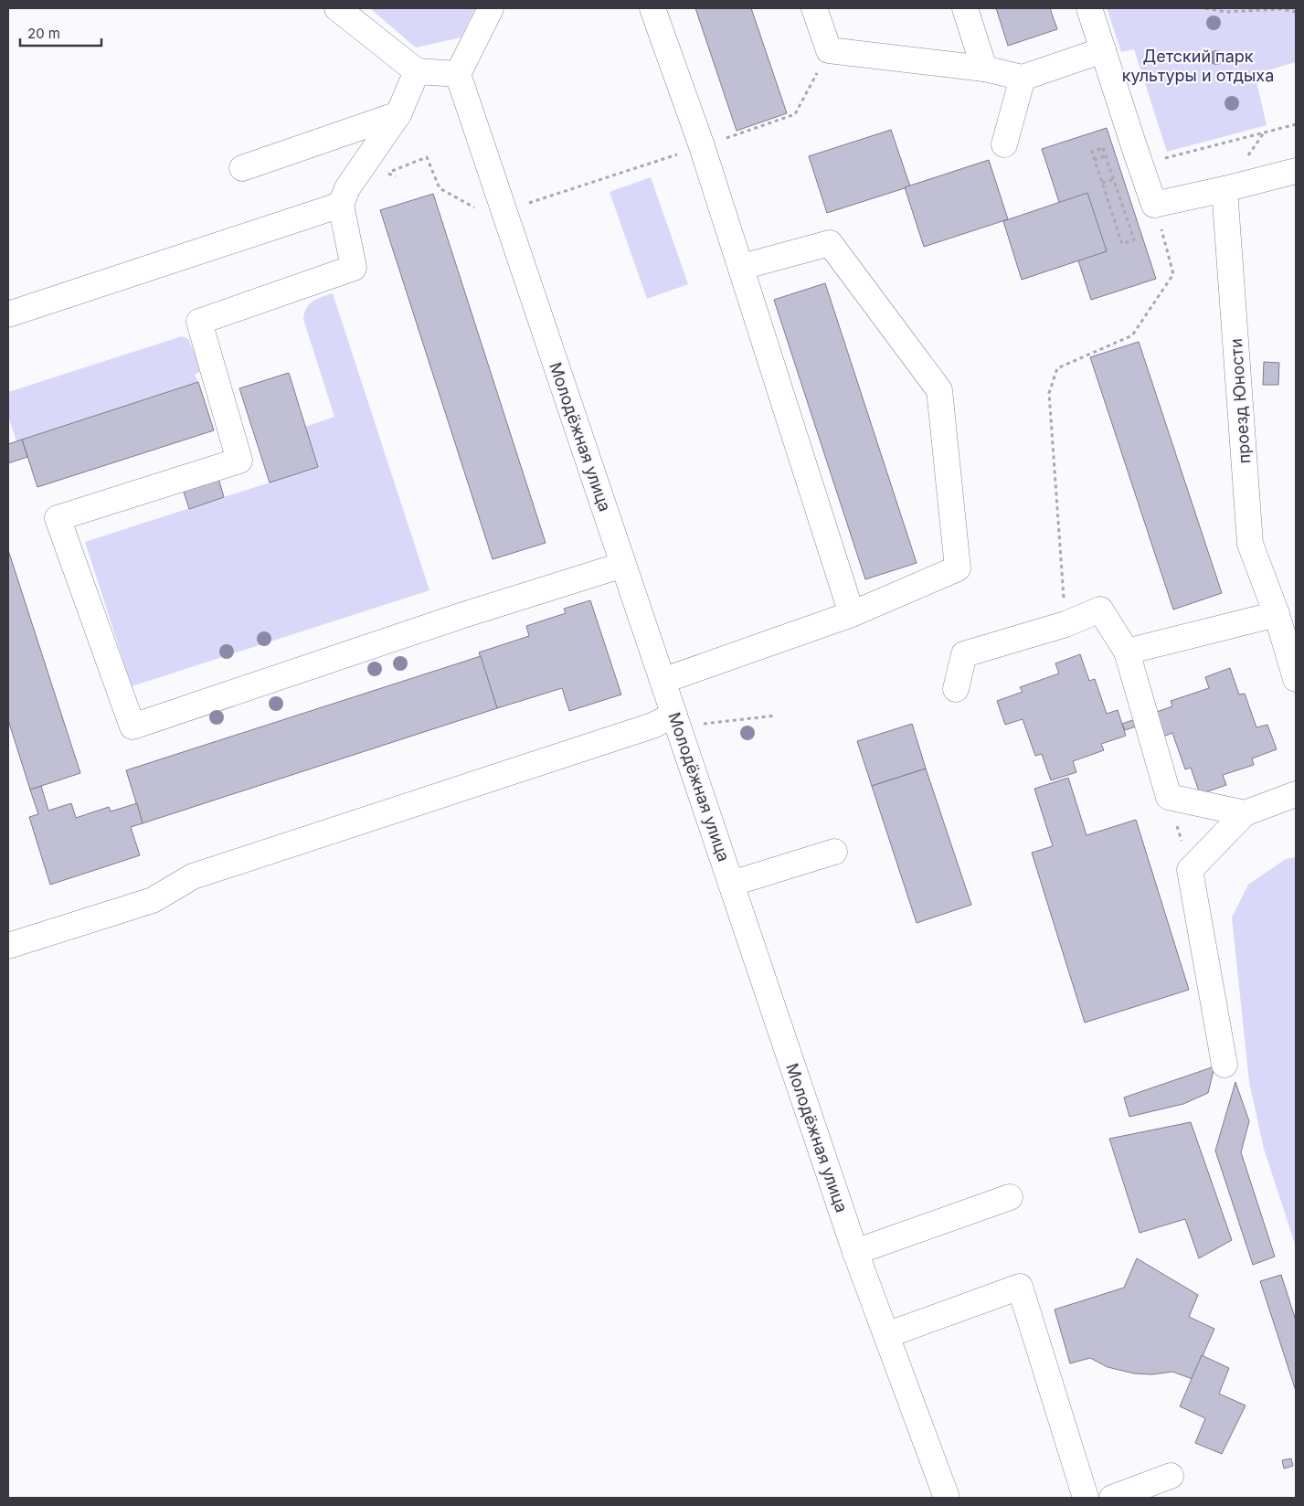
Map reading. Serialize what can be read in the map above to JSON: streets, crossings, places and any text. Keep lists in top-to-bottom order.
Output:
{
  "streets": {
    "street": ["проезд Юности", "Молодёжная улица"]
  },
  "parks": ["Детский парк культуры и отдыха"],
  "scale_bar": "20 m"
}
